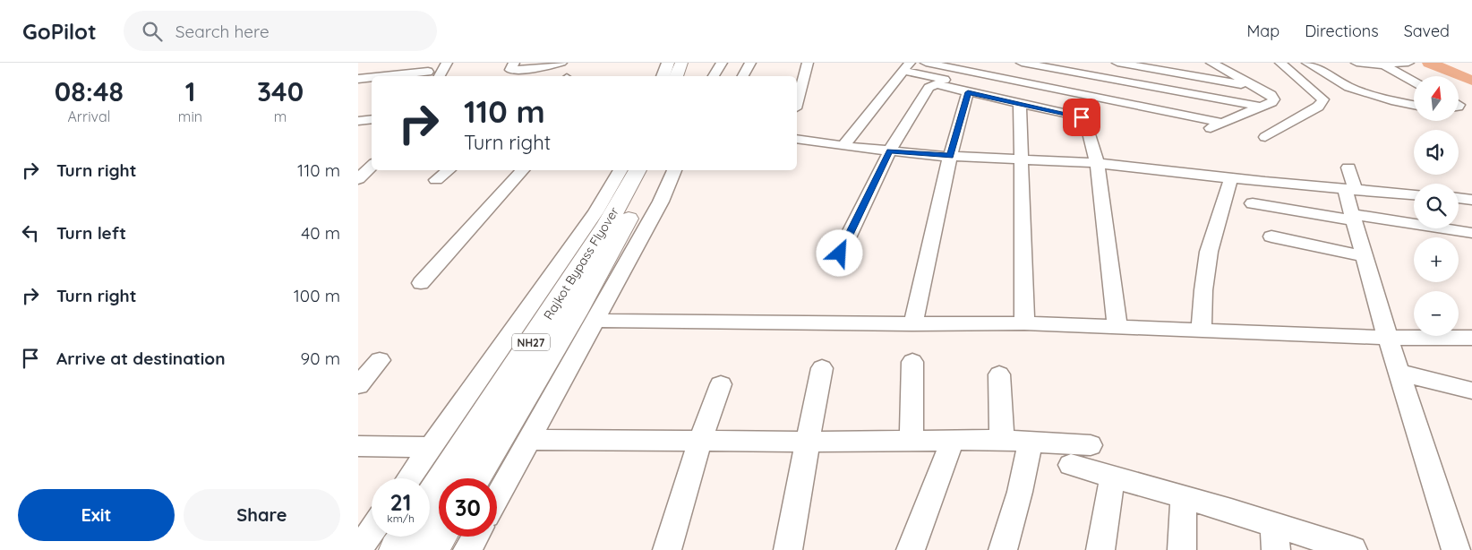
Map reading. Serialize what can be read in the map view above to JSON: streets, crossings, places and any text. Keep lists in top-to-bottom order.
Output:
{
  "streets": {
    "highway": ["Rajkot Bypass Flyover", "NH27"]
  },
  "north": "top",
  "page": {
    "header": "GoPilot",
    "search": "Search here",
    "nav": ["Map", "Directions", "Saved"],
    "eta": [
      "08:48",
      "Arrival",
      "1",
      "min",
      "340",
      "m"
    ],
    "map_buttons": ["+", "−"],
    "turn": ["110 m", "Turn right"],
    "list": [
      {
        "name": "Turn right",
        "value": "110 m"
      },
      {
        "name": "Turn left",
        "value": "40 m"
      },
      {
        "name": "Turn right",
        "value": "100 m"
      },
      {
        "name": "Arrive at destination",
        "value": "90 m"
      }
    ],
    "speed": "21 km/h",
    "limit": "30",
    "buttons": ["Exit", "Share"]
  }
}
